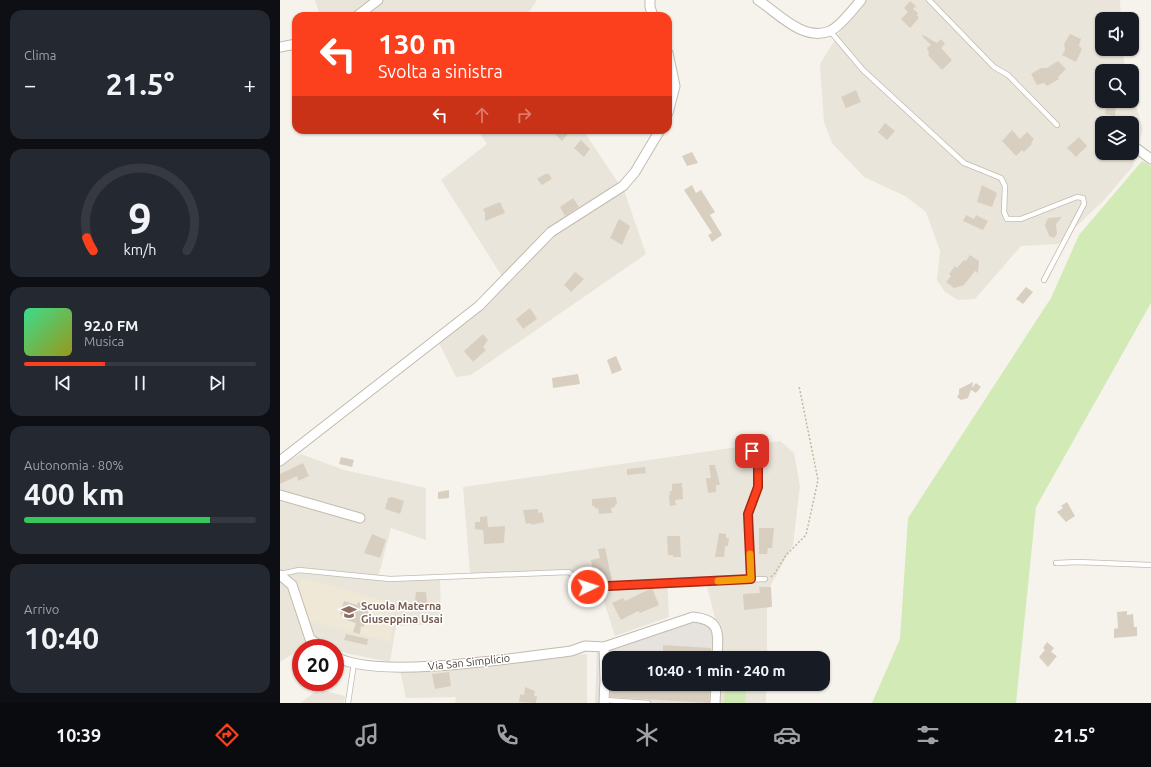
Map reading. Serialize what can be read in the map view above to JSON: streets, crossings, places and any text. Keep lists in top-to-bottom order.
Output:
{
  "streets": {
    "street": ["Via San Simplicio"]
  },
  "places": {
    "school or university": ["Scuola Materna Giuseppina Usai"]
  },
  "page": {
    "tile": [
      "Clima",
      ["Autonomia · 80%", "400 km"],
      ["Arrivo", "10:40"]
    ],
    "turn": ["130 m", "Svolta a sinistra"],
    "heat": ["−", "21.5°", "+"],
    "song": ["92.0 FM", "Musica"],
    "limit": "20",
    "trip": "10:40 · 1 min · 240 m",
    "tabs": ["10:39", "21.5°"],
    "gauge": ["9", "km/h"]
  }
}
